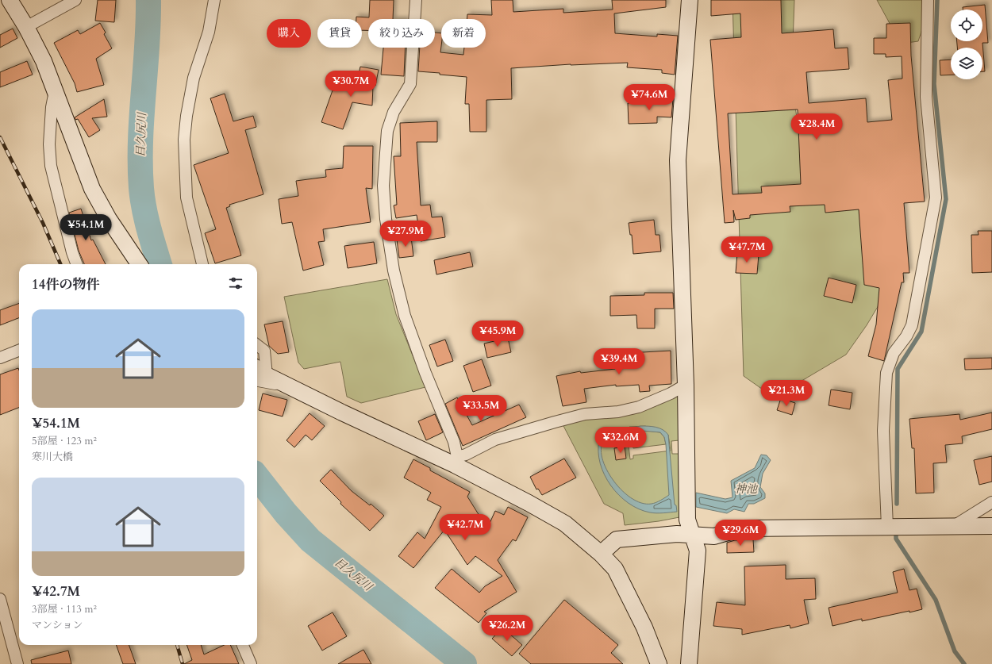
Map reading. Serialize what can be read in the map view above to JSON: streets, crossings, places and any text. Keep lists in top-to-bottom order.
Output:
{
  "water": ["目久尻川", "神池"],
  "page": {
    "chip": [
      "購入",
      "賃貸",
      "絞り込み",
      "新着"
    ],
    "price": [
      "¥30.7M",
      "¥74.6M",
      "¥28.4M",
      "¥54.1M",
      "¥27.9M",
      "¥47.7M",
      "¥45.9M",
      "¥39.4M",
      "¥21.3M",
      "¥33.5M",
      "¥32.6M",
      "¥42.7M",
      "¥29.6M",
      "¥26.2M"
    ],
    "heading": "14件の物件",
    "list": [
      {
        "name": "¥54.1M",
        "note": "5部屋 · 123 m² · 寒川大橋"
      },
      {
        "name": "¥42.7M",
        "note": "3部屋 · 113 m² · マンション"
      }
    ]
  }
}
